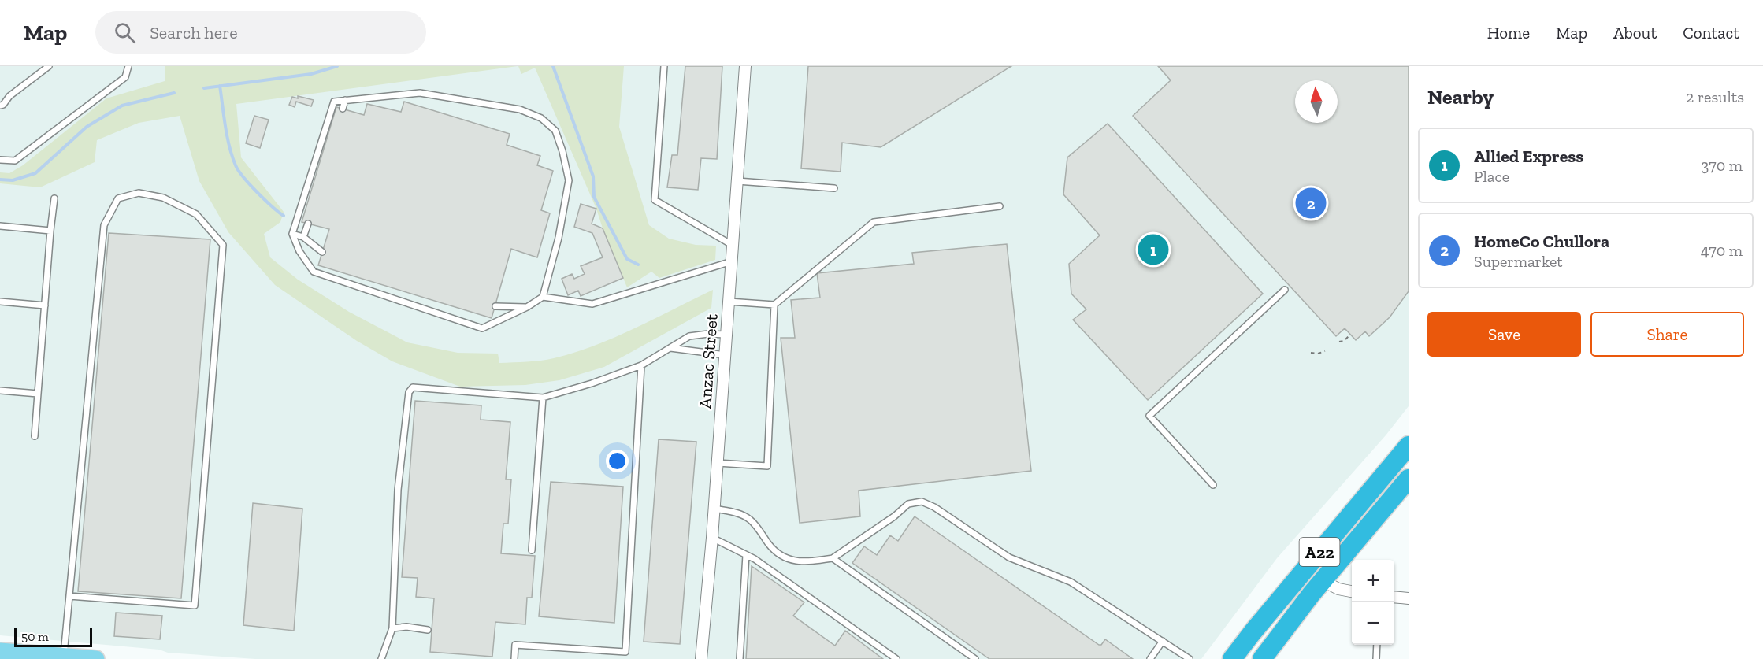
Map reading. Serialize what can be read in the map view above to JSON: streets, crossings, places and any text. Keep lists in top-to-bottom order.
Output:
{
  "streets": {
    "highway": ["A22"],
    "street": ["Anzac Street"]
  },
  "scale_bar": "50 m",
  "north": "top",
  "page": {
    "header": "Map",
    "search": "Search here",
    "nav": [
      "Home",
      "Map",
      "About",
      "Contact"
    ],
    "heading": ["Nearby", "2 results"],
    "list": [
      {
        "mark": "1",
        "name": "Allied Express",
        "note": "Place",
        "value": "370 m"
      },
      {
        "mark": "2",
        "name": "HomeCo Chullora",
        "note": "Supermarket",
        "value": "470 m"
      }
    ],
    "pins": ["2", "1"],
    "buttons": ["Save", "Share"],
    "map_buttons": ["+", "−"],
    "scale": "50 m"
  }
}
